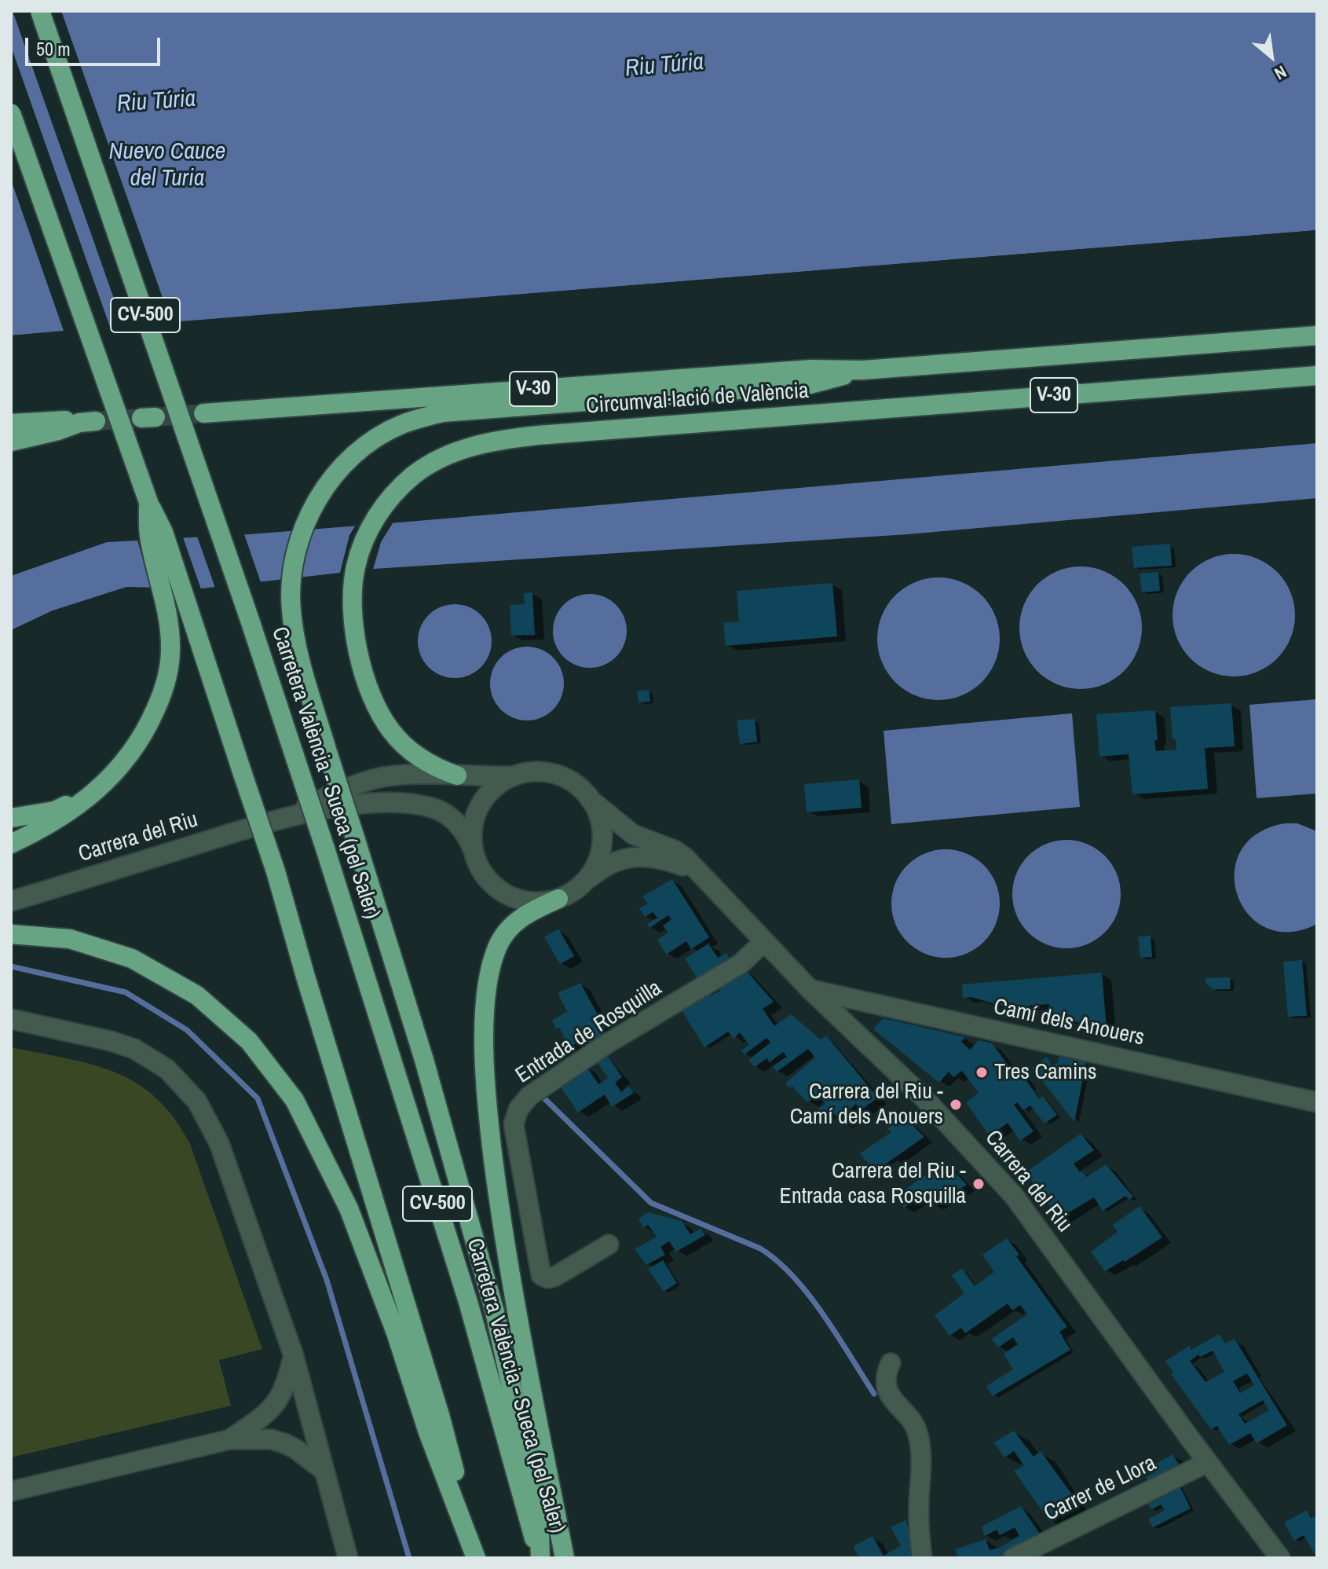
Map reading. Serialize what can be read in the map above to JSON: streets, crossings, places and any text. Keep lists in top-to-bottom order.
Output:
{
  "streets": {
    "highway": [
      "CV-500",
      "V-30",
      "Circumval·lació de València",
      "Carretera València - Sueca (pel Saler)"
    ],
    "street": [
      "Carrera del Riu",
      "Camí dels Anouers",
      "Entrada de Rosquilla",
      "Carrer de Llora"
    ]
  },
  "crossings": [
    ["Circumval·lació de València", "Carrera del Riu"],
    ["Carrera del Riu", "Camí dels Anouers"],
    ["Carrera del Riu", "Entrada de Rosquilla"],
    ["Carrera del Riu", "Carrer de Llora"]
  ],
  "water": ["Riu Túria", "Nuevo Cauce del Turia"],
  "places": ["Tres Camins", "Carrera del Riu - Camí dels Anouers", "Carrera del Riu - Entrada casa Rosquilla"],
  "scale_bar": "50 m",
  "north": "bottom right"
}
